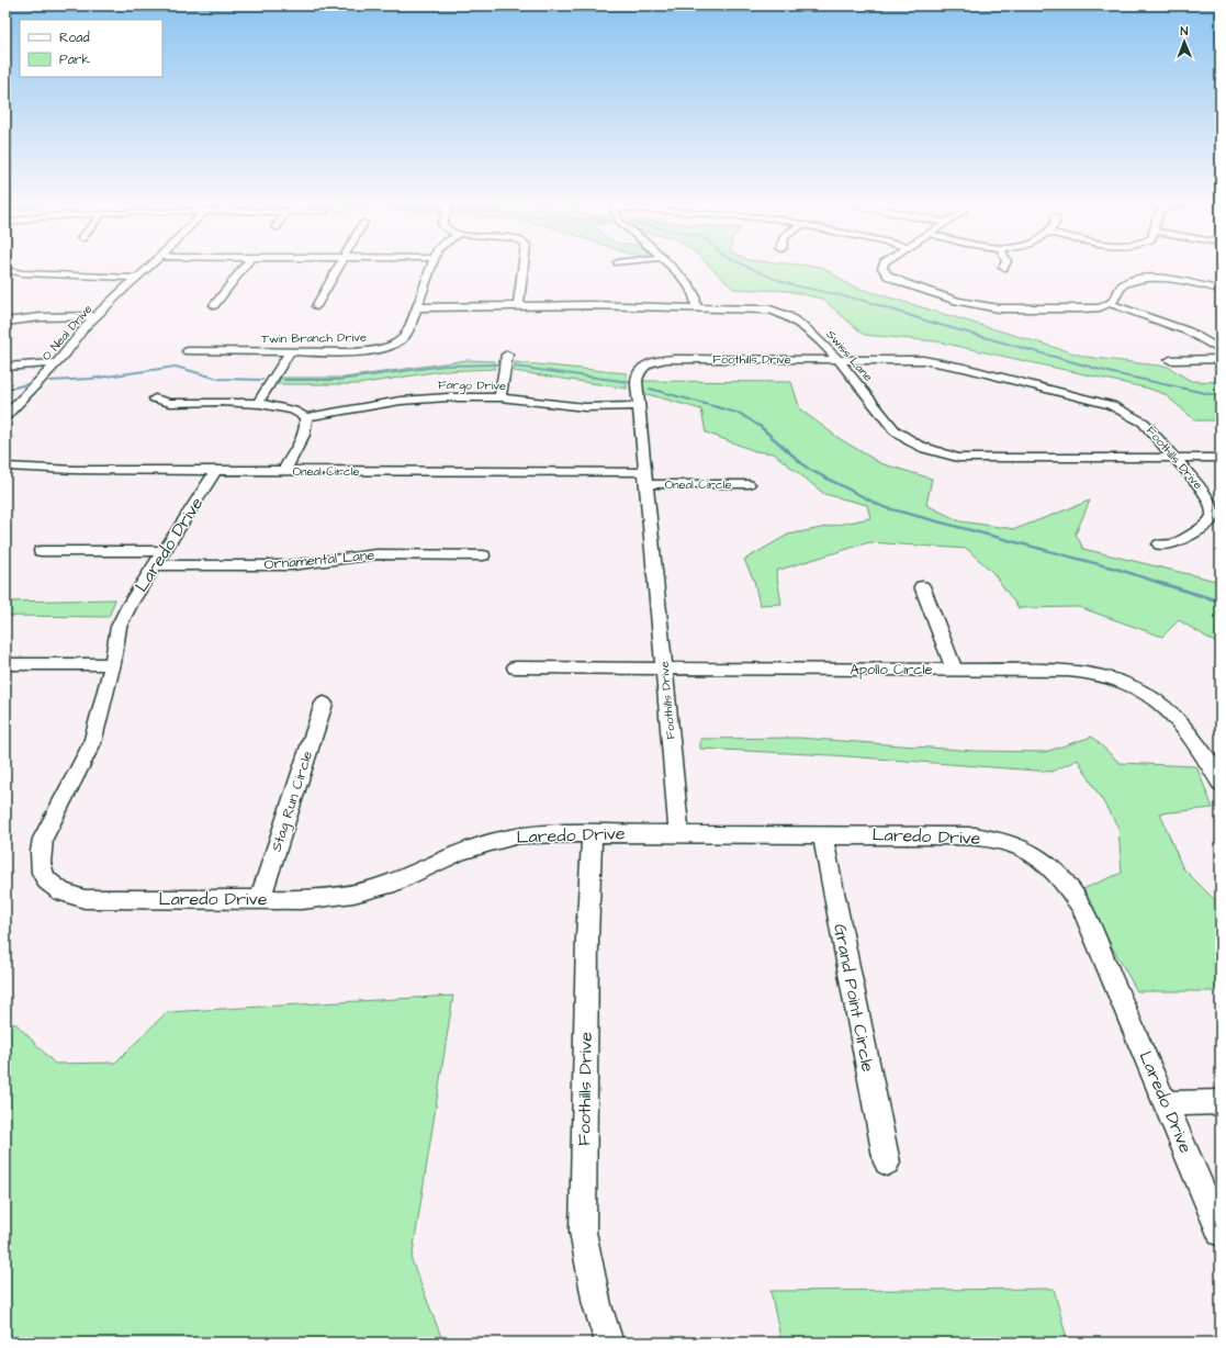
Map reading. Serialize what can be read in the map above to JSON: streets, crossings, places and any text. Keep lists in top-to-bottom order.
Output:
{
  "streets": {
    "street": [
      "O Neal Drive",
      "Twin Branch Drive",
      "Swiss Lane",
      "Foothills Drive",
      "Fargo Drive",
      "Oneal Circle",
      "Laredo Drive",
      "Ornamental Lane",
      "Apollo Circle",
      "Stag Run Circle",
      "Grand Point Circle"
    ]
  },
  "crossings": [
    ["Twin Branch Drive", "Swiss Lane"],
    ["Swiss Lane", "Foothills Drive"],
    ["Foothills Drive", "Fargo Drive"],
    ["Foothills Drive", "Oneal Circle"],
    ["Foothills Drive", "Laredo Drive"],
    ["Foothills Drive", "Apollo Circle"],
    ["Oneal Circle", "Laredo Drive"],
    ["Laredo Drive", "Ornamental Lane"],
    ["Laredo Drive", "Stag Run Circle"],
    ["Laredo Drive", "Grand Point Circle"]
  ],
  "legend": ["Road", "Park"],
  "north": "top"
}
